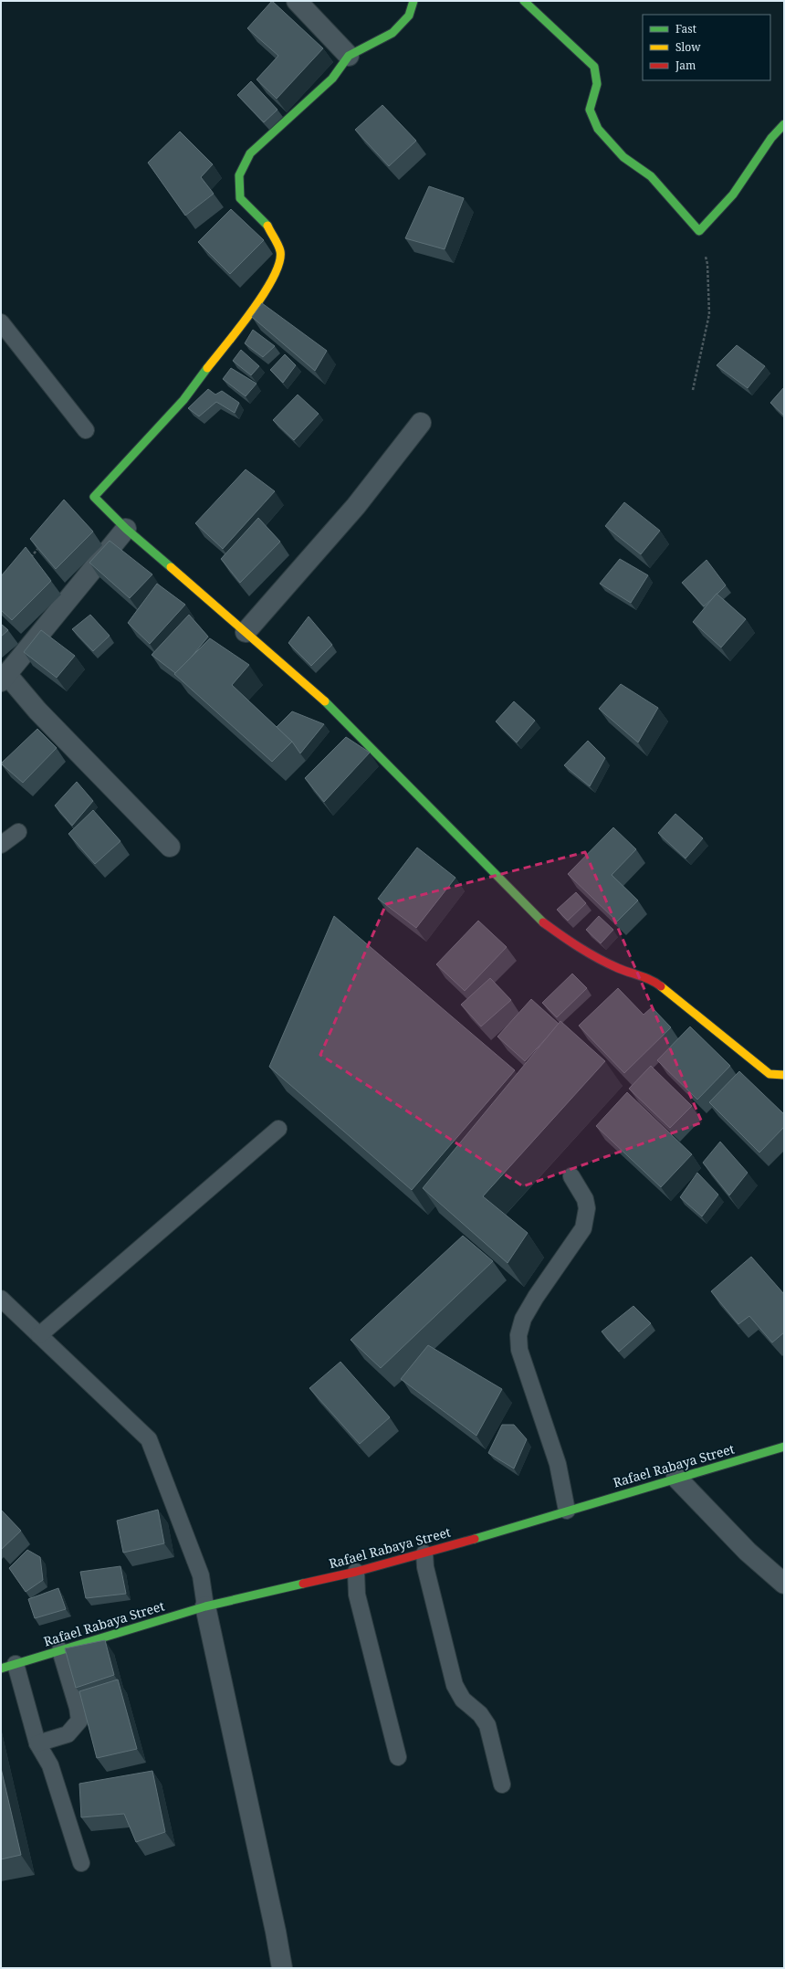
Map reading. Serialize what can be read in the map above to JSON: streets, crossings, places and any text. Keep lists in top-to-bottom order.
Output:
{
  "streets": {
    "street": ["Rafael Rabaya Street"]
  },
  "legend": ["Fast", "Slow", "Jam"]
}
